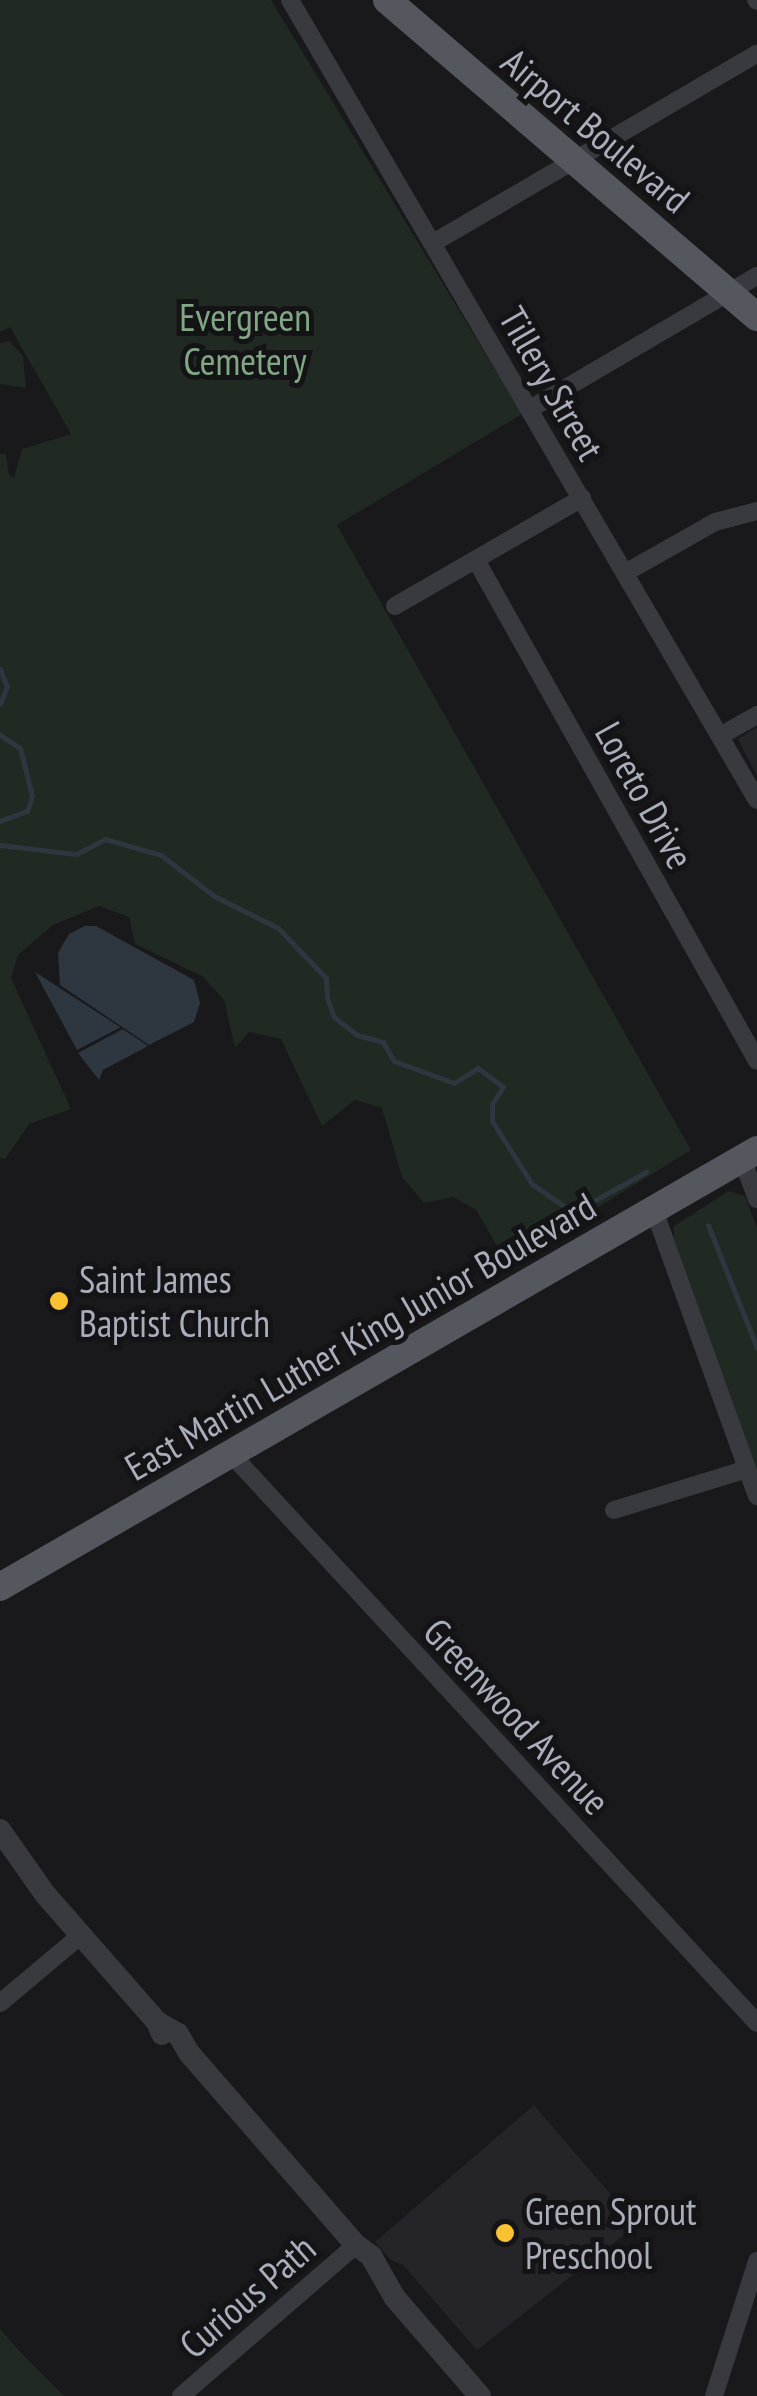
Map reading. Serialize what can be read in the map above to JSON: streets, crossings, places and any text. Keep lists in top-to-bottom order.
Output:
{
  "streets": {
    "main road": ["Airport Boulevard", "East Martin Luther King Junior Boulevard"],
    "street": [
      "Tillery Street",
      "Loreto Drive",
      "Greenwood Avenue",
      "Curious Path"
    ]
  },
  "crossings": [
    ["East Martin Luther King Junior Boulevard", "Greenwood Avenue"]
  ],
  "parks": ["Evergreen Cemetery"],
  "places": ["Saint James Baptist Church", "Green Sprout Preschool"]
}
